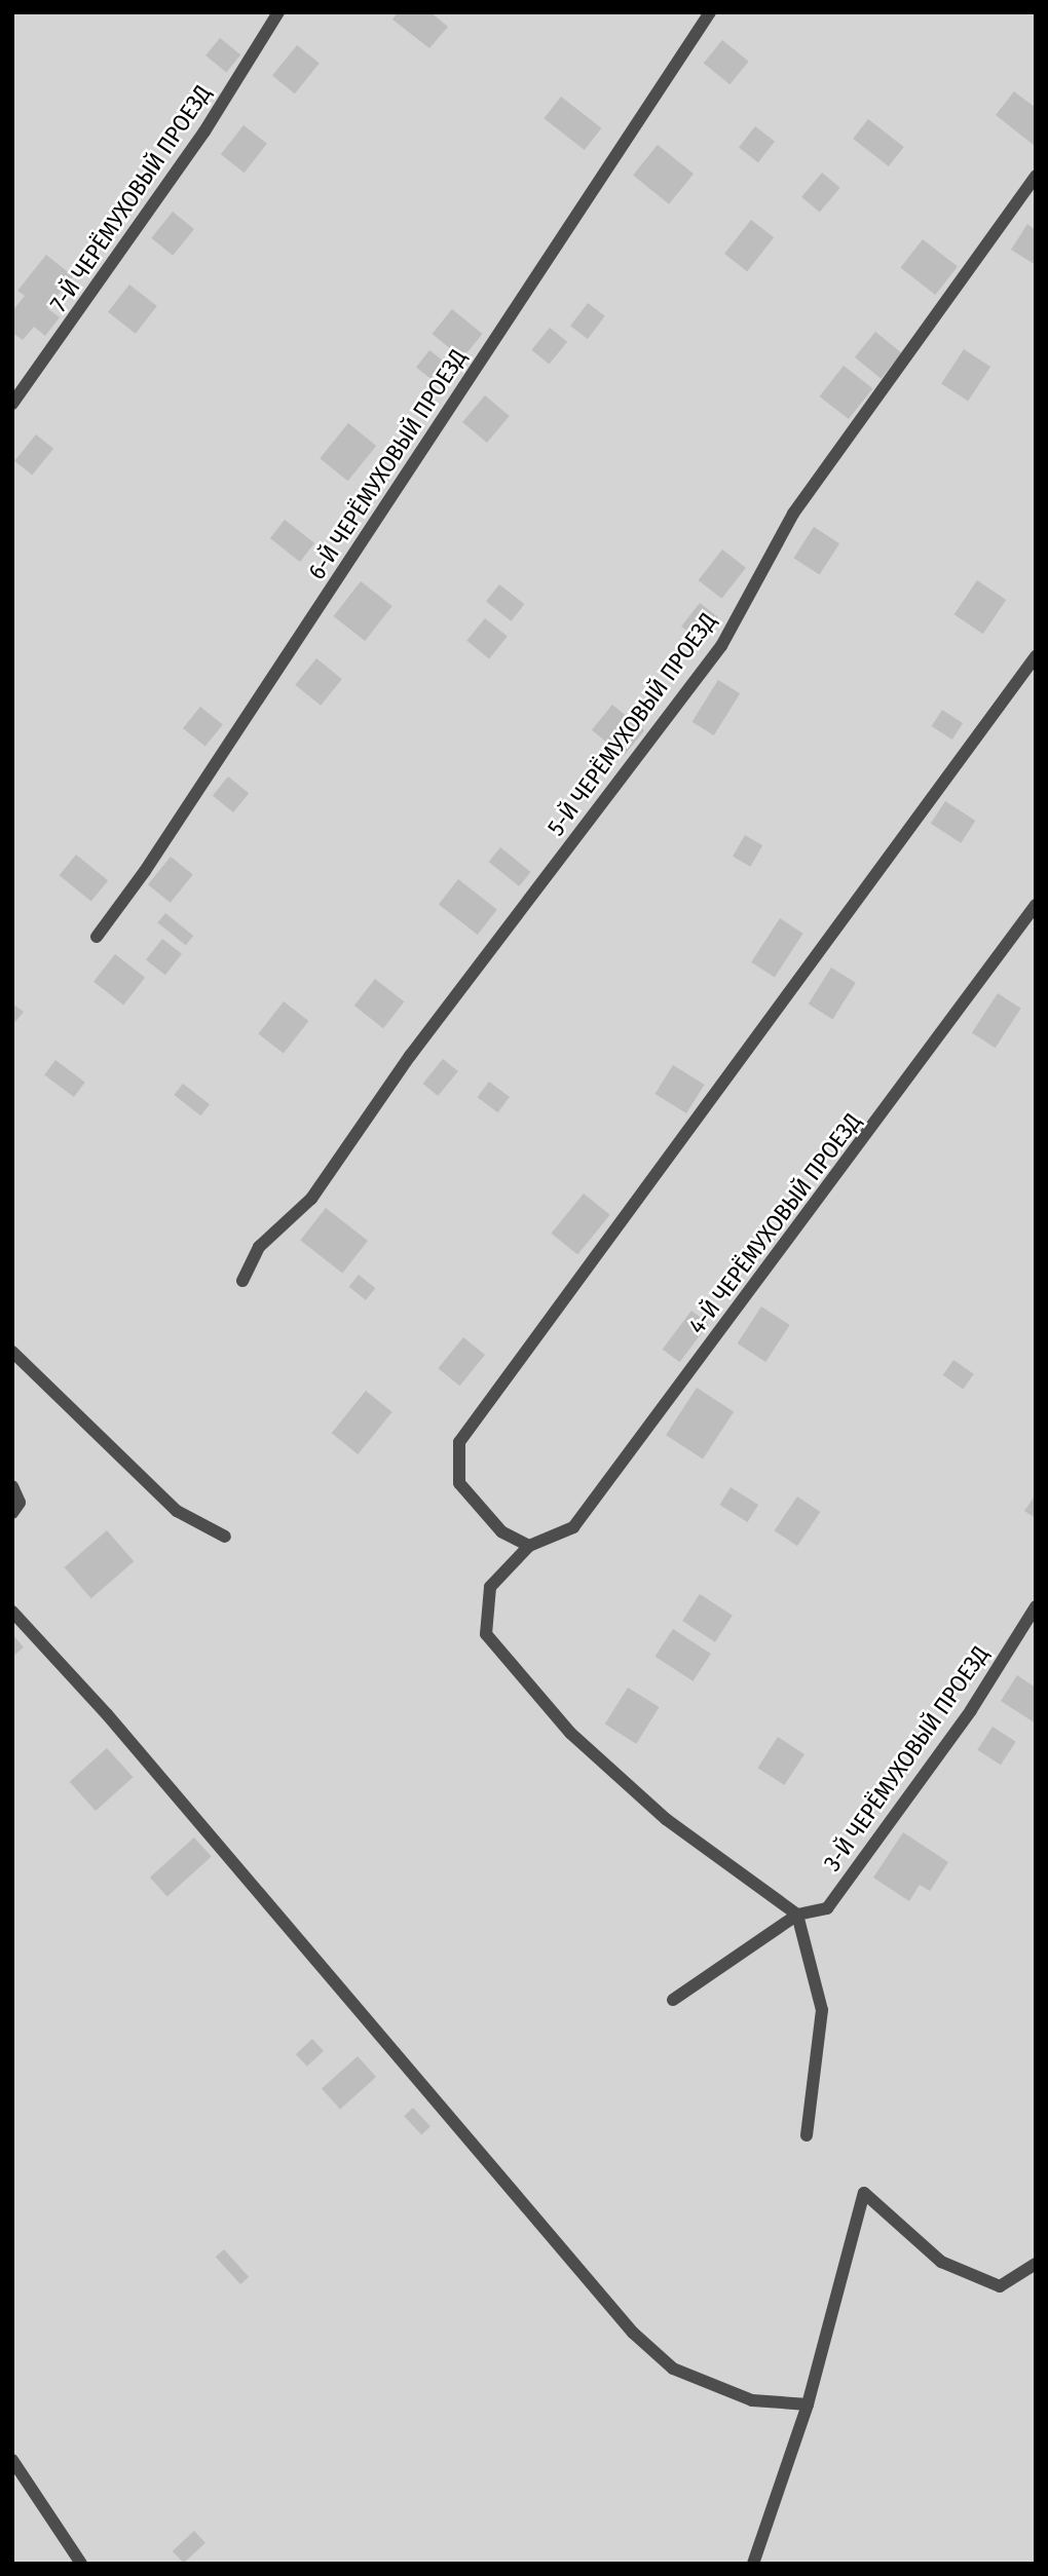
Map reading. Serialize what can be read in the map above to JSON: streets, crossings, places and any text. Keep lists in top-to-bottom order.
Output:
{
  "streets": {
    "lane": [
      "7-Й ЧЕРЁМУХОВЫЙ ПРОЕЗД",
      "6-Й ЧЕРЁМУХОВЫЙ ПРОЕЗД",
      "5-Й ЧЕРЁМУХОВЫЙ ПРОЕЗД",
      "4-Й ЧЕРЁМУХОВЫЙ ПРОЕЗД",
      "3-Й ЧЕРЁМУХОВЫЙ ПРОЕЗД"
    ]
  }
}
